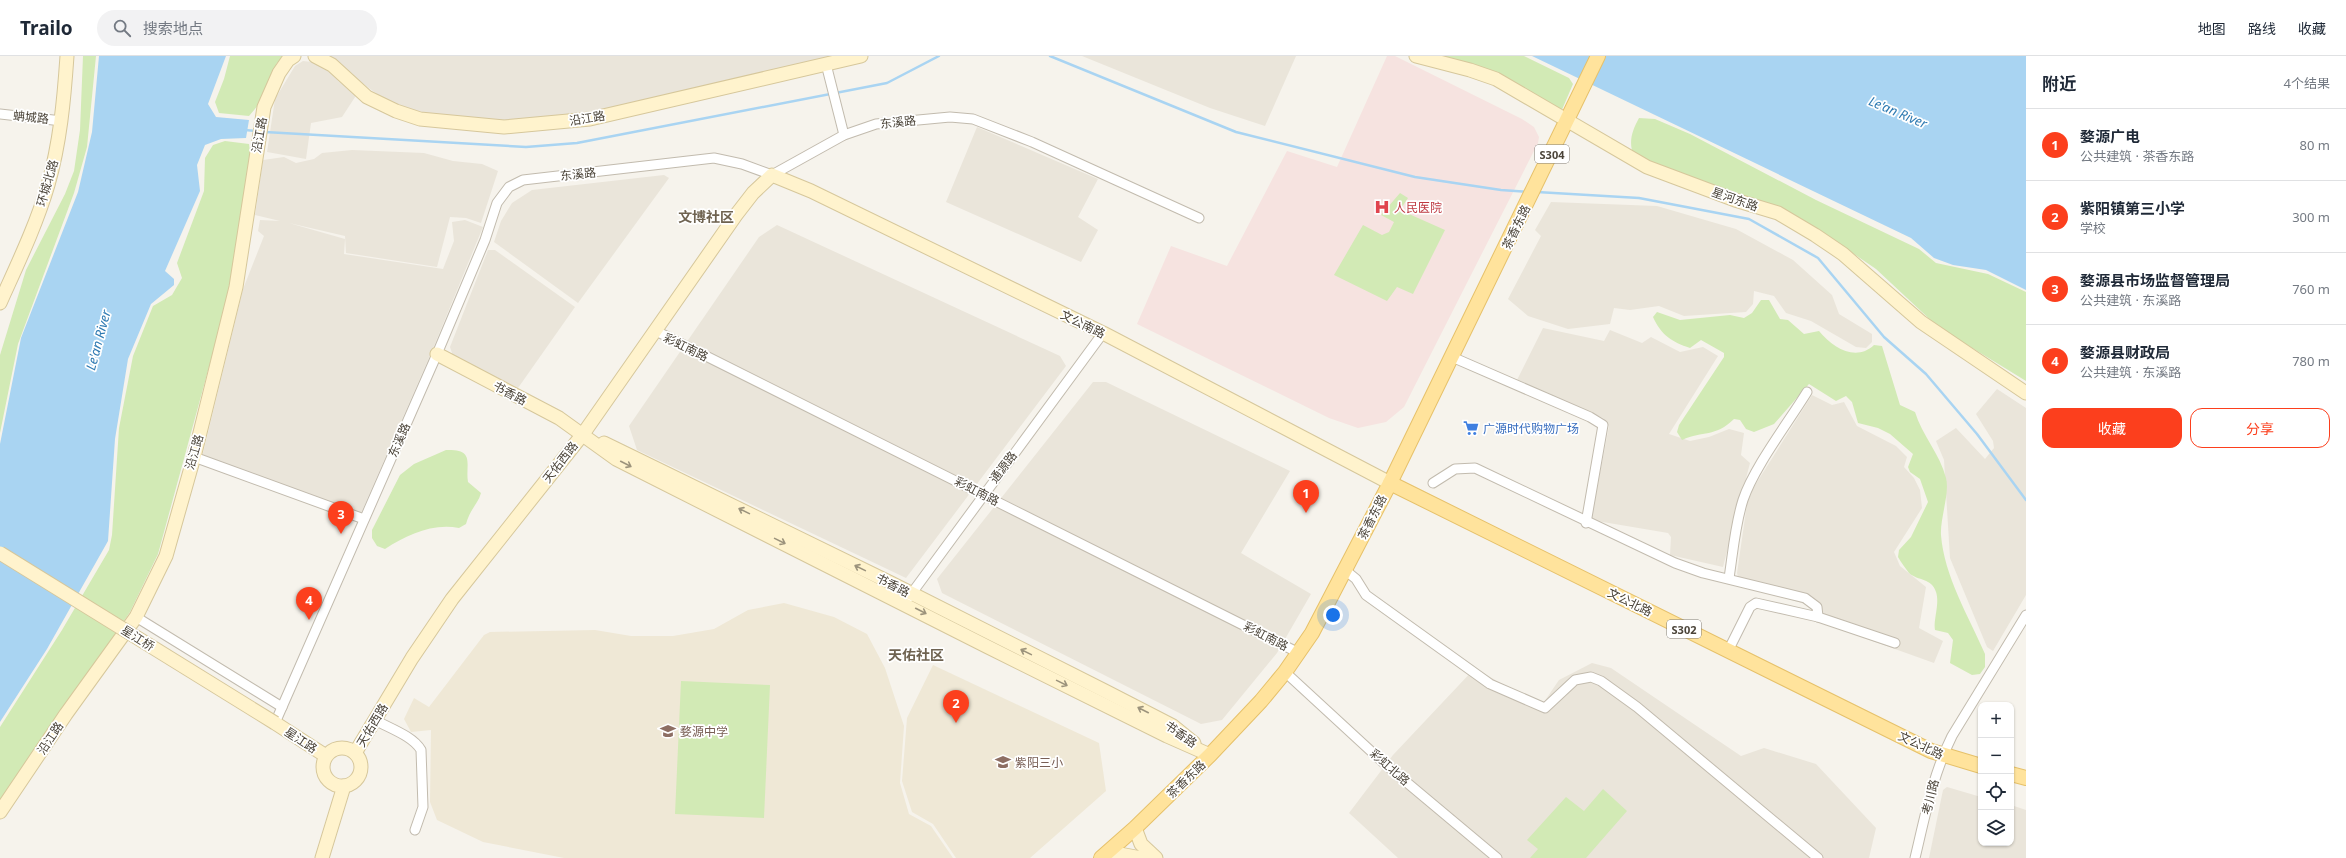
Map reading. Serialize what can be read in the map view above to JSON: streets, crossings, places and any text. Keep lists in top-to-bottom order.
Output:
{
  "streets": {
    "main road": [
      "S304",
      "茶香东路",
      "文公北路",
      "S302"
    ],
    "street": [
      "蚺城路",
      "沿江路",
      "东溪路",
      "环城北路",
      "星河东路",
      "文公南路",
      "彩虹南路",
      "书香路",
      "天佑西路",
      "通源路",
      "星江桥",
      "星江路",
      "彩虹北路",
      "考川路"
    ]
  },
  "crossings": [
    ["蚺城路", "环城北路"],
    ["东溪路", "文公南路"],
    ["东溪路", "书香路"],
    ["东溪路", "天佑西路"],
    ["东溪路", "星江桥"],
    ["东溪路", "星江路"],
    ["星河东路", "茶香东路"],
    ["茶香东路", "文公南路"],
    ["茶香东路", "彩虹南路"],
    ["茶香东路", "书香路"],
    ["茶香东路", "文公北路"],
    ["茶香东路", "彩虹北路"],
    ["文公南路", "天佑西路"],
    ["文公南路", "通源路"],
    ["文公南路", "文公北路"],
    ["彩虹南路", "天佑西路"],
    ["彩虹南路", "通源路"],
    ["书香路", "天佑西路"],
    ["书香路", "通源路"],
    ["天佑西路", "星江路"],
    ["文公北路", "考川路"],
    ["星江桥", "星江路"]
  ],
  "districts": ["文博社区", "天佑社区"],
  "water": ["Le'an River"],
  "places": {
    "hospital": ["人民医院"],
    "supermarket": ["广源时代购物广场"],
    "school or university": ["婺源中学", "紫阳三小"]
  },
  "page": {
    "header": "Trailo",
    "search": "搜索地点",
    "nav": ["地图", "路线", "收藏"],
    "heading": ["附近", "4个结果"],
    "list": [
      {
        "mark": "1",
        "name": "婺源广电",
        "note": "公共建筑 · 茶香东路",
        "value": "80 m"
      },
      {
        "mark": "2",
        "name": "紫阳镇第三小学",
        "note": "学校",
        "value": "300 m"
      },
      {
        "mark": "3",
        "name": "婺源县市场监督管理局",
        "note": "公共建筑 · 东溪路",
        "value": "760 m"
      },
      {
        "mark": "4",
        "name": "婺源县财政局",
        "note": "公共建筑 · 东溪路",
        "value": "780 m"
      }
    ],
    "buttons": ["收藏", "分享"],
    "pins": [
      "1",
      "3",
      "4",
      "2"
    ],
    "map_buttons": ["+", "−"]
  }
}
